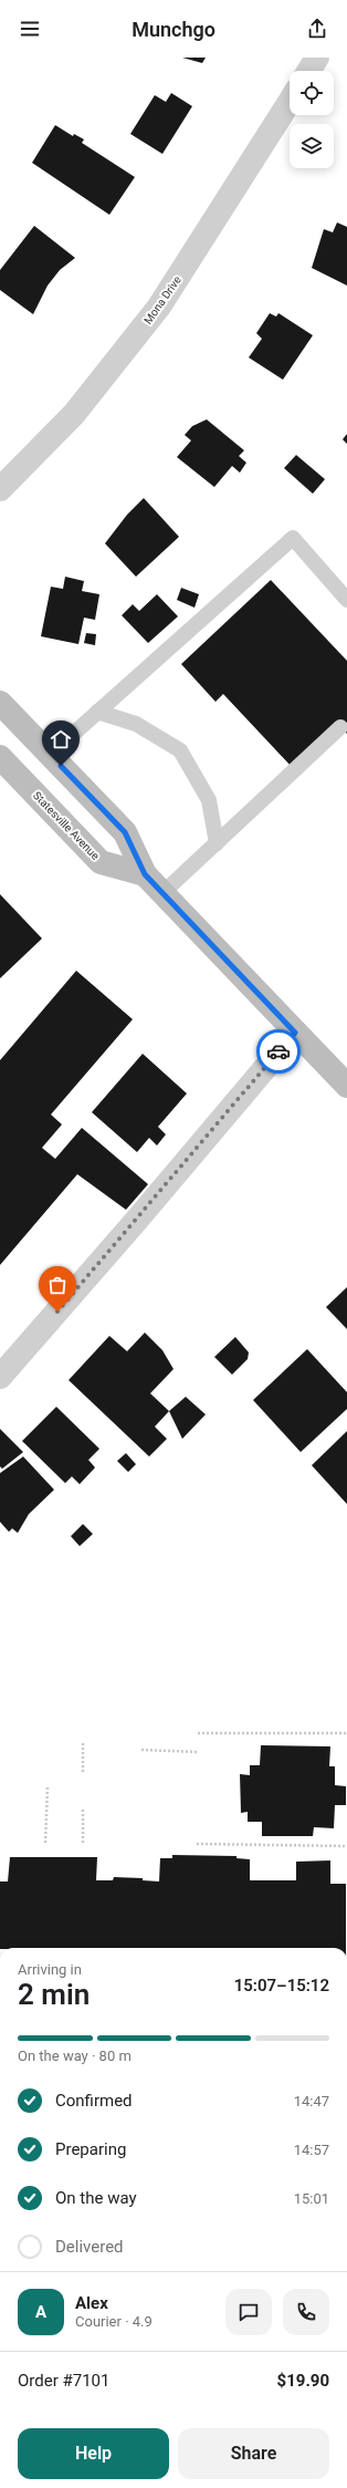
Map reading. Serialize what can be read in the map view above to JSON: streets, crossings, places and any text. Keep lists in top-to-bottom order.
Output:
{
  "streets": {
    "main road": ["Statesville Avenue"],
    "street": ["Mona Drive"]
  },
  "page": {
    "header": "Munchgo",
    "heading": ["2 min", "Arriving in", "15:07–15:12"],
    "panel": [
      "Alex",
      "Courier · 4.9",
      "Order #7101",
      "$19.90"
    ],
    "bar": "On the way · 80 m",
    "list": [
      ["Confirmed", "14:47"],
      ["Preparing", "14:57"],
      ["On the way", "15:01"],
      "Delivered"
    ],
    "round": "A",
    "buttons": ["Help", "Share"]
  }
}
